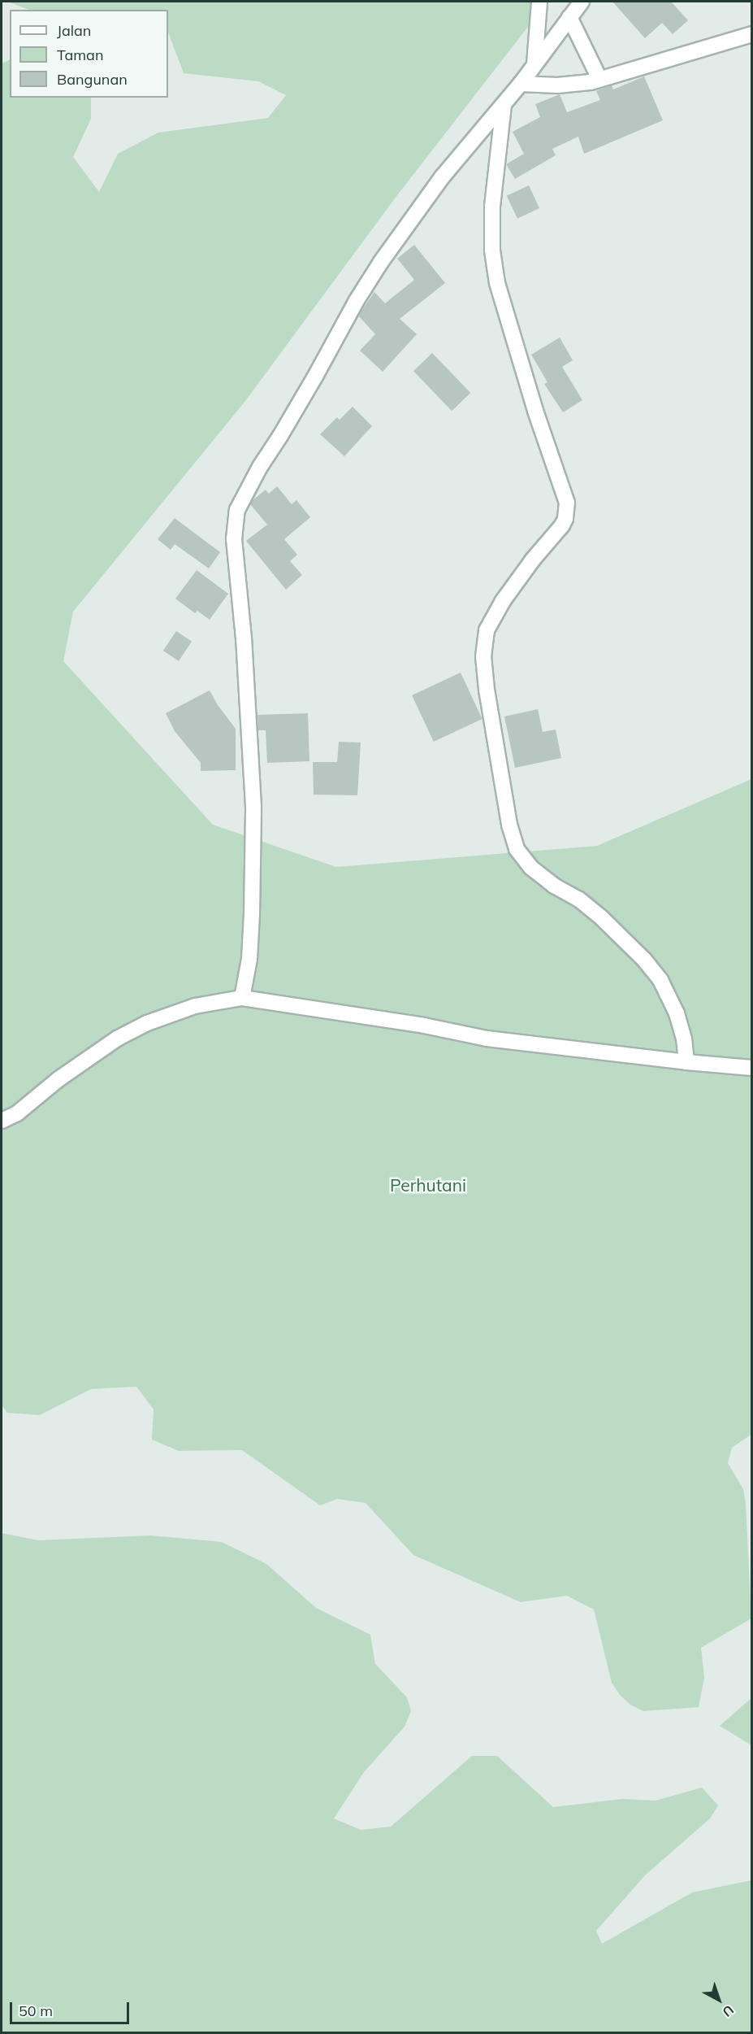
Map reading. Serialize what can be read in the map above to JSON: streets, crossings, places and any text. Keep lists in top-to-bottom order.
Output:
{
  "parks": ["Perhutani"],
  "legend": ["Jalan", "Taman", "Bangunan"],
  "scale_bar": "50 m",
  "north": "bottom right"
}
